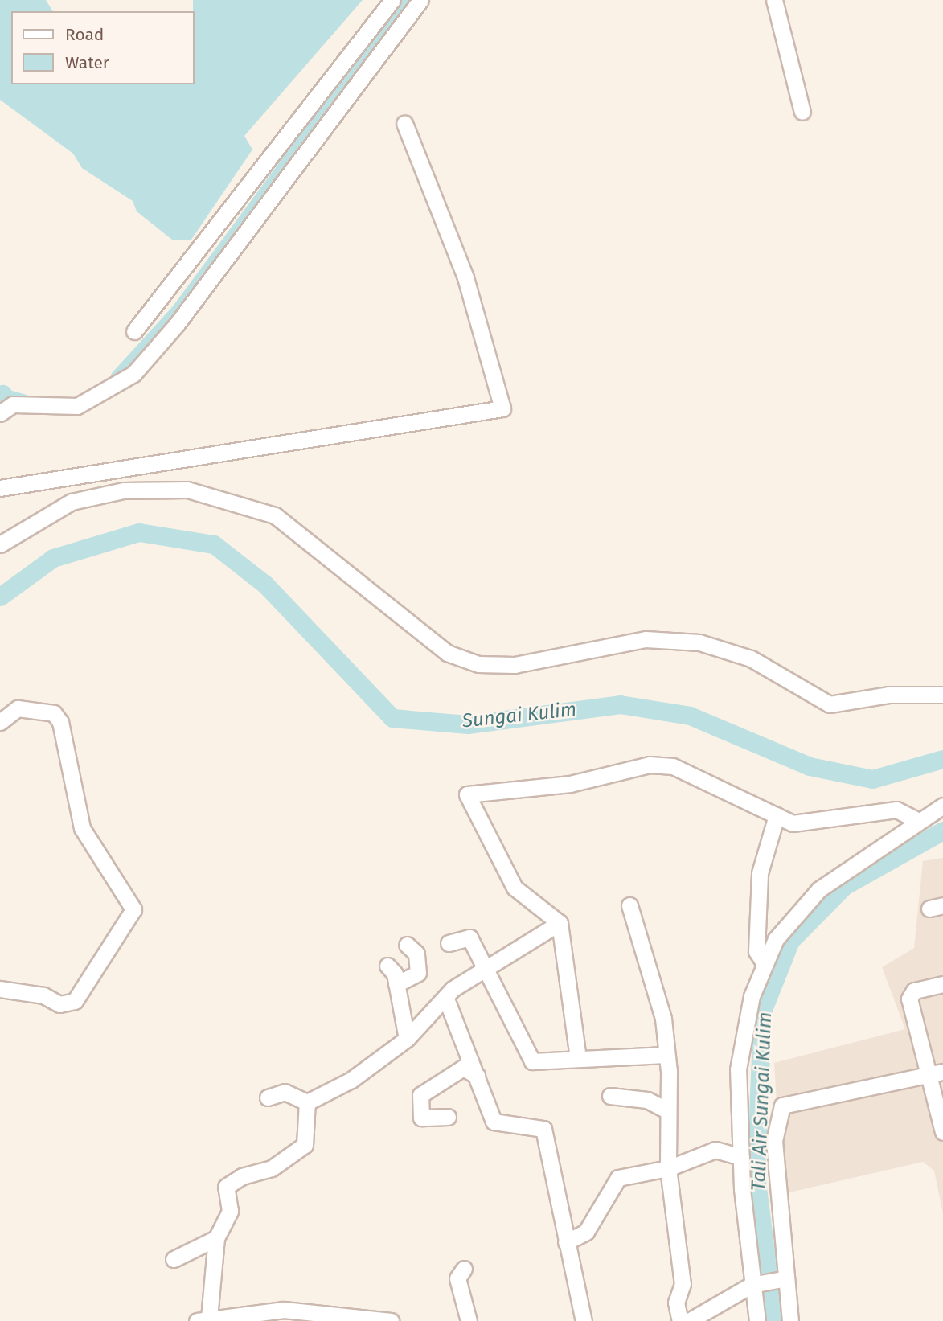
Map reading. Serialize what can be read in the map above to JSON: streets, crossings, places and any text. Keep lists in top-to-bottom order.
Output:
{
  "water": ["Sungai Kulim", "Tali Air Sungai Kulim"],
  "legend": ["Road", "Water"]
}
